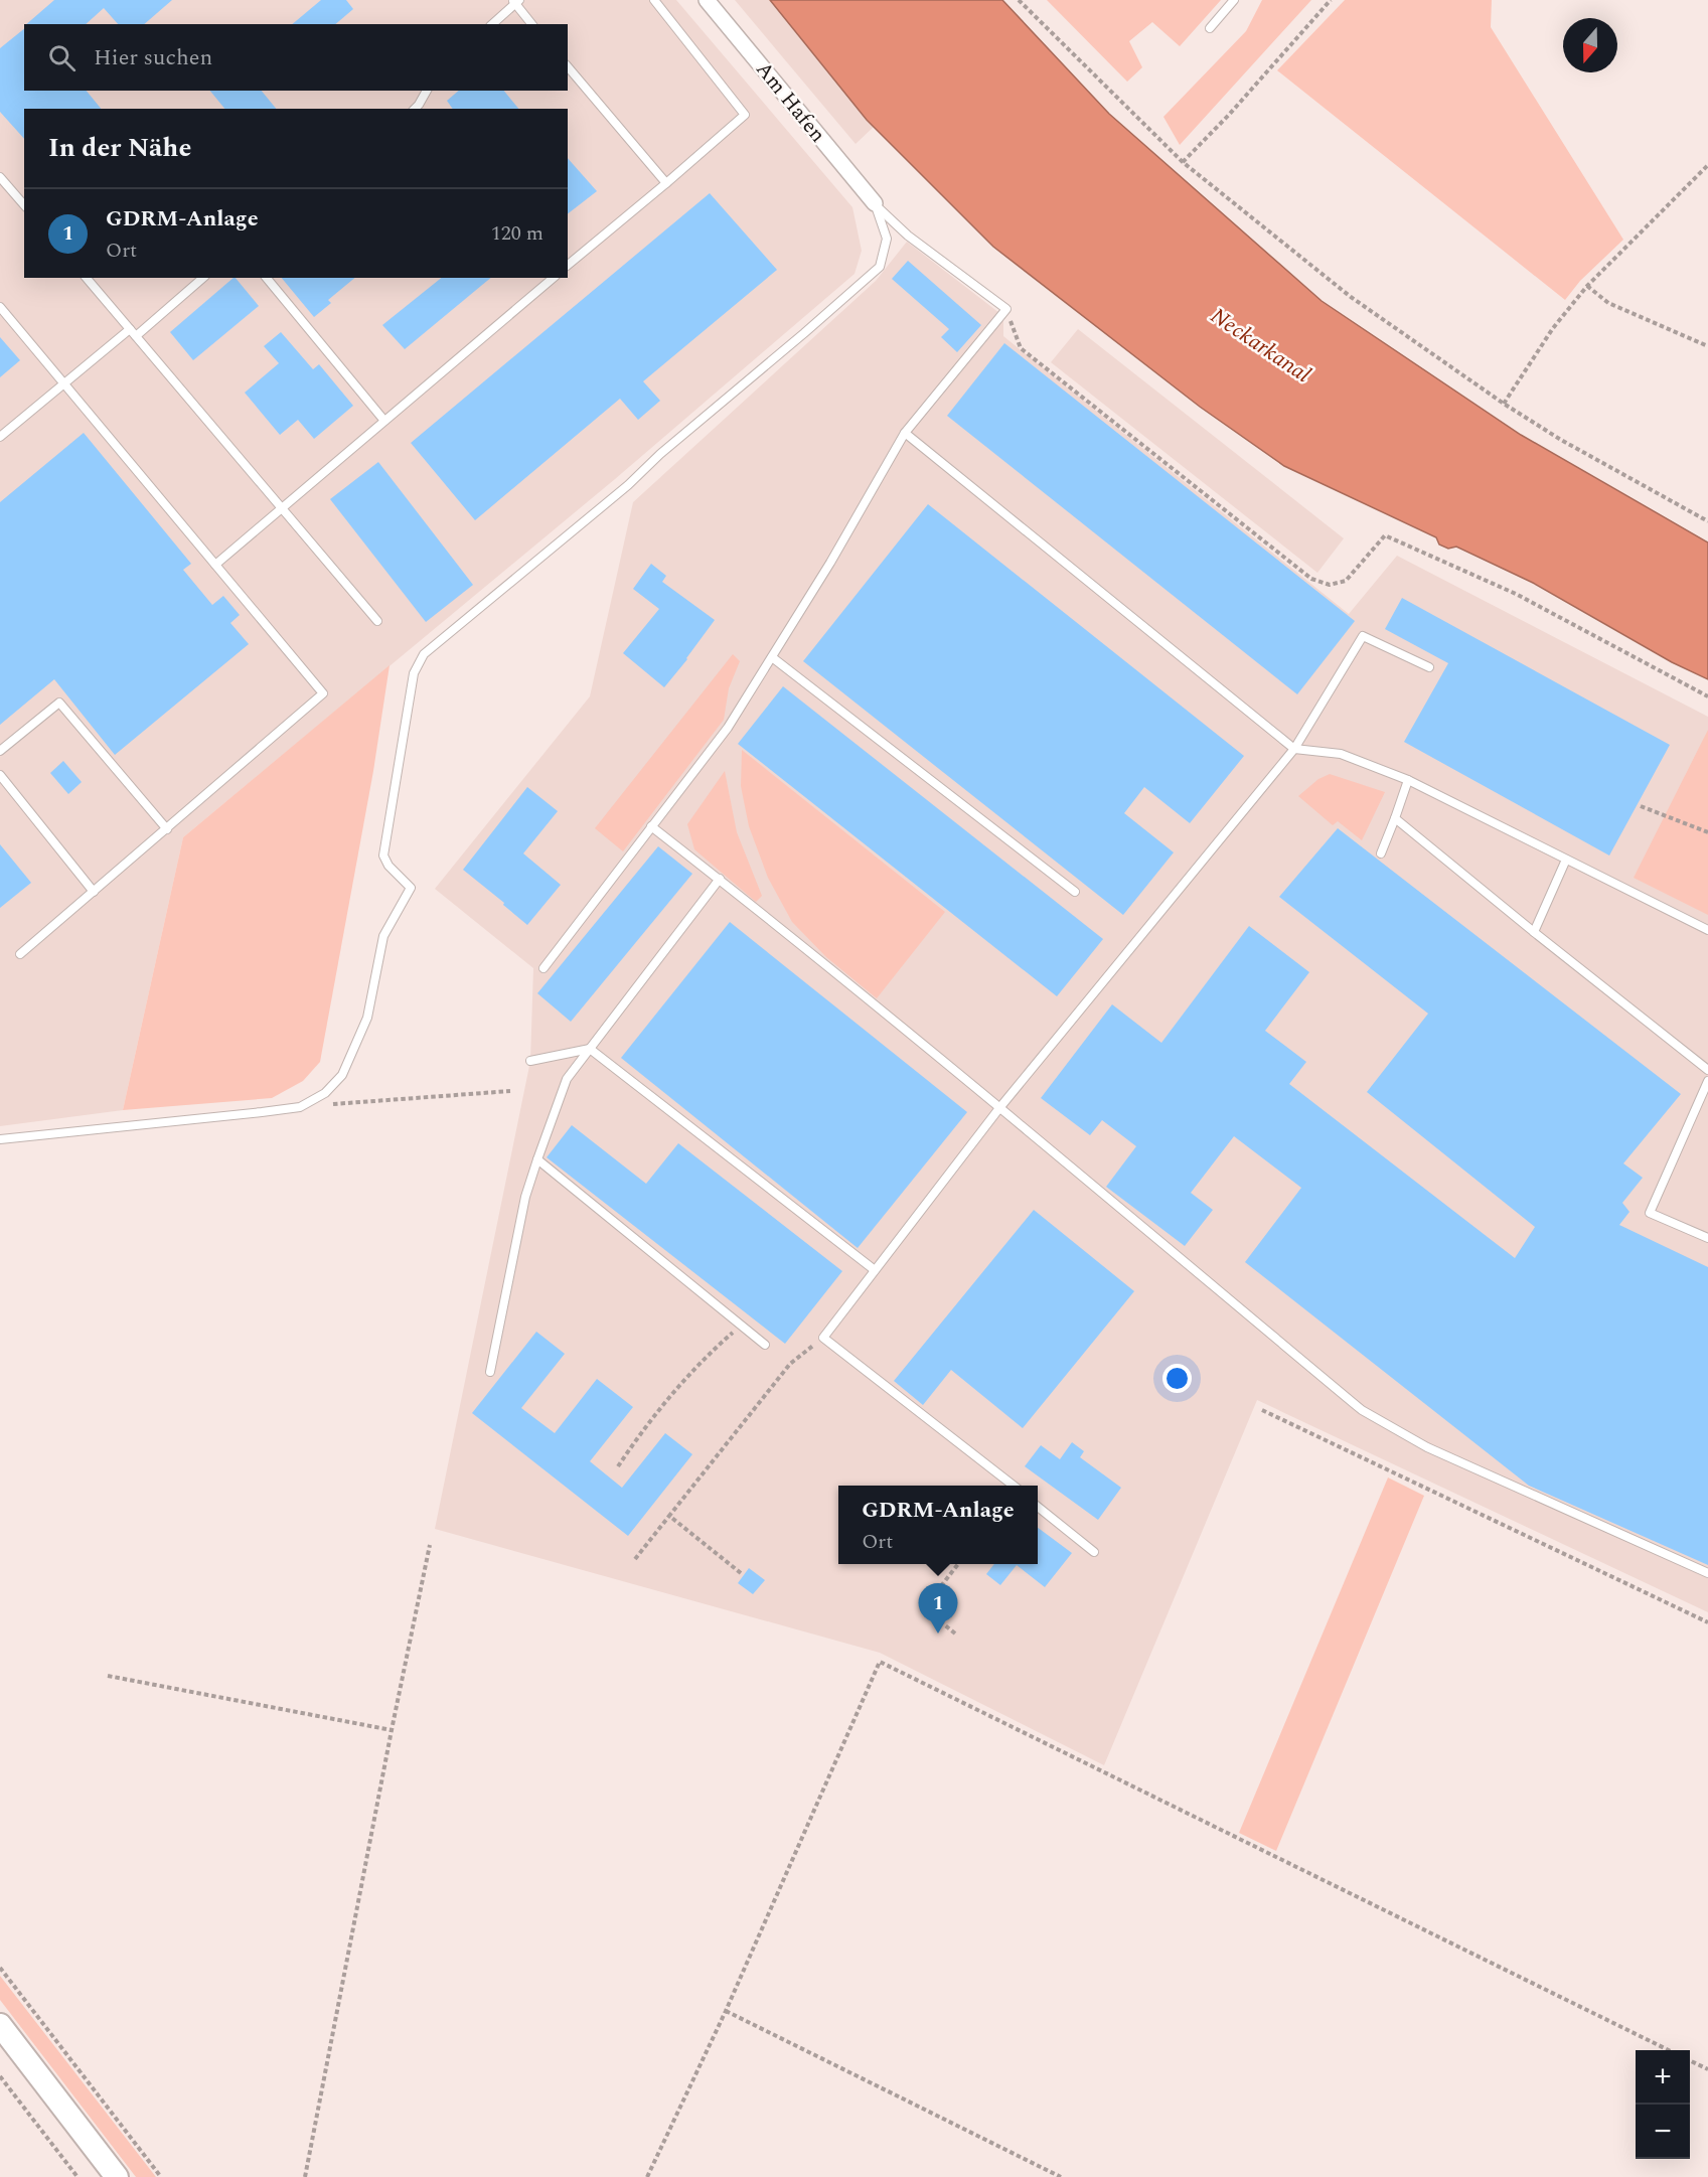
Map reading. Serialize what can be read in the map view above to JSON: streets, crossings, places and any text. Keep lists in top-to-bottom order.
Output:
{
  "streets": {
    "street": ["Am Hafen"]
  },
  "water": ["Neckarkanal"],
  "north": "bottom",
  "page": {
    "search": "Hier suchen",
    "heading": "In der Nähe",
    "list": [
      {
        "mark": "1",
        "name": "GDRM-Anlage",
        "note": "Ort",
        "value": "120 m"
      }
    ],
    "popup": ["GDRM-Anlage", "Ort"],
    "pins": "1",
    "map_buttons": ["+", "−"]
  }
}
